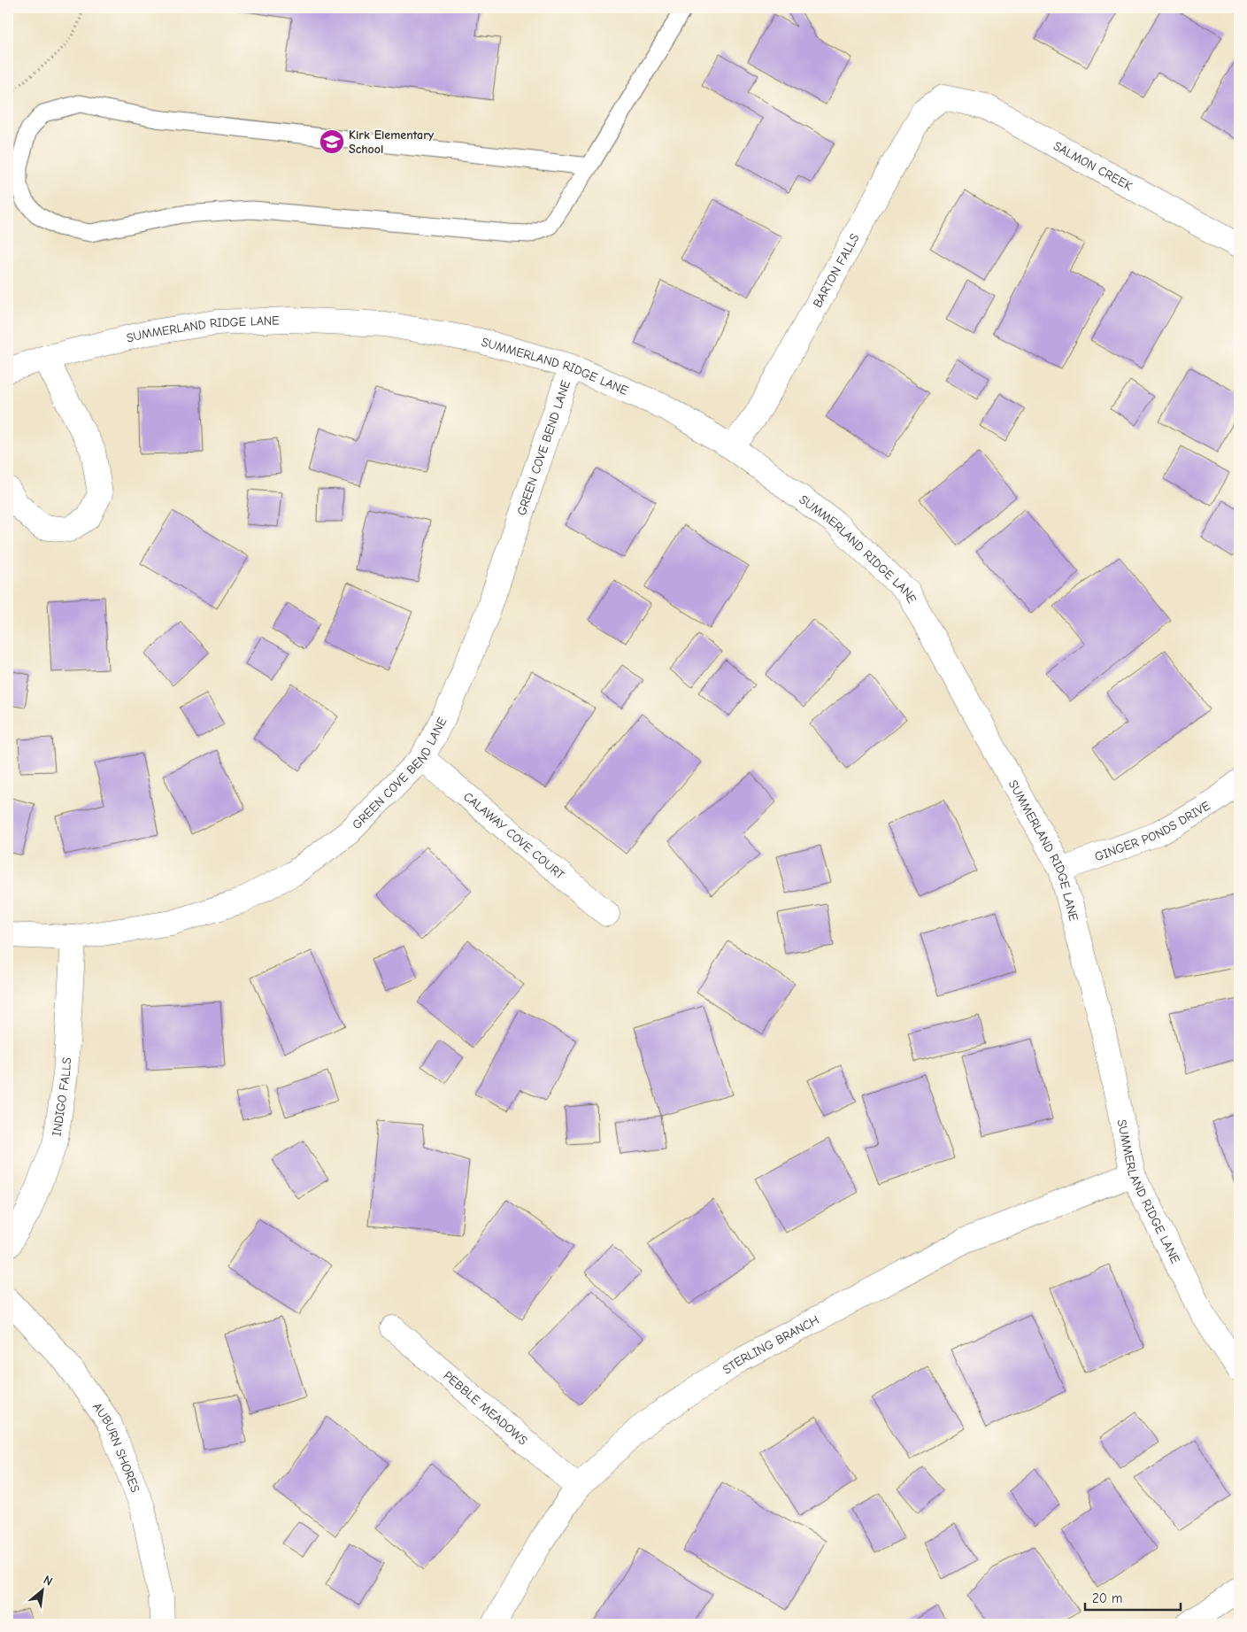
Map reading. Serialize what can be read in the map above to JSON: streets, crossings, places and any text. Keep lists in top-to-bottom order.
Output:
{
  "streets": {
    "street": [
      "SALMON CREEK",
      "BARTON FALLS",
      "SUMMERLAND RIDGE LANE",
      "GREEN COVE BEND LANE",
      "GINGER PONDS DRIVE",
      "CALAWAY COVE COURT",
      "INDIGO FALLS",
      "STERLING BRANCH",
      "PEBBLE MEADOWS",
      "AUBURN SHORES"
    ]
  },
  "crossings": [
    ["SALMON CREEK", "BARTON FALLS"],
    ["BARTON FALLS", "SUMMERLAND RIDGE LANE"],
    ["SUMMERLAND RIDGE LANE", "GREEN COVE BEND LANE"],
    ["SUMMERLAND RIDGE LANE", "GINGER PONDS DRIVE"],
    ["SUMMERLAND RIDGE LANE", "STERLING BRANCH"],
    ["GREEN COVE BEND LANE", "CALAWAY COVE COURT"],
    ["GREEN COVE BEND LANE", "INDIGO FALLS"],
    ["STERLING BRANCH", "PEBBLE MEADOWS"]
  ],
  "places": {
    "school or university": ["Kirk Elementary School"]
  },
  "scale_bar": "20 m",
  "north": "top right"
}
